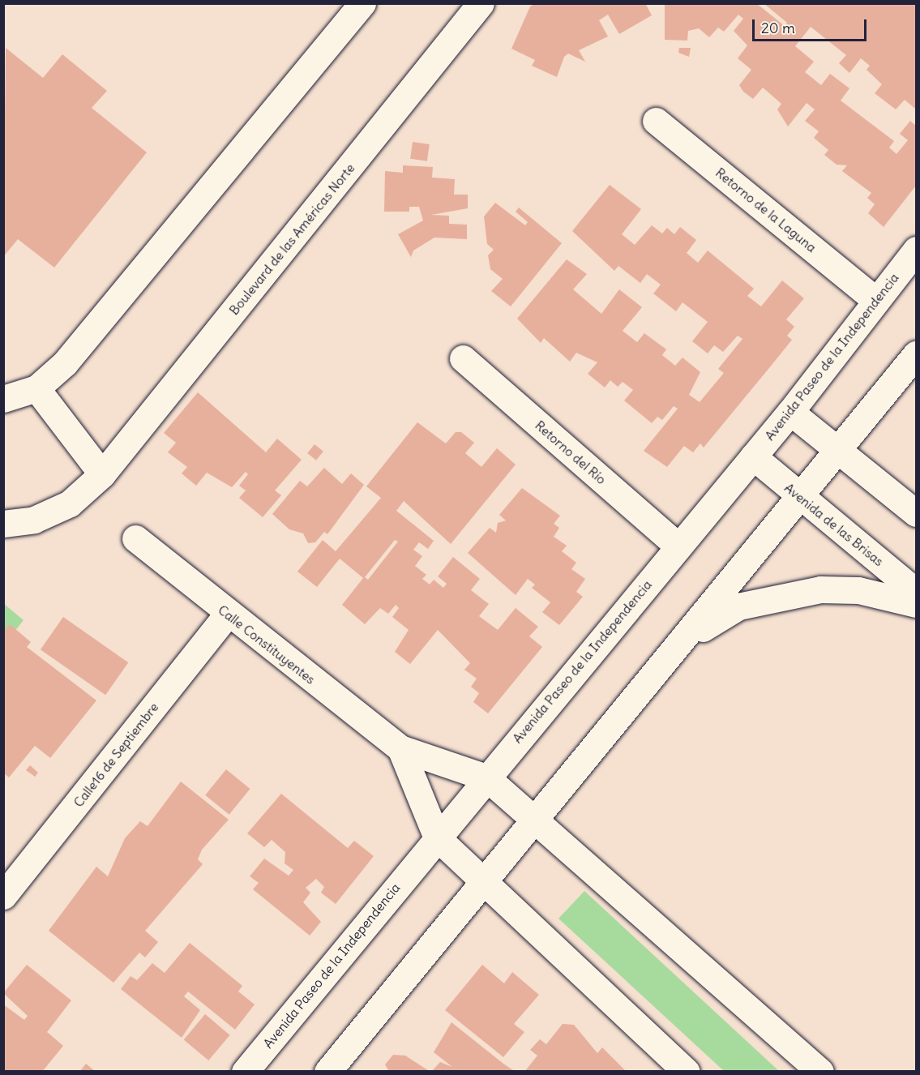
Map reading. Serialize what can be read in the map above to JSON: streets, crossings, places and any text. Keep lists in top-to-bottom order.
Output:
{
  "streets": {
    "street": [
      "Retorno de la Laguna",
      "Boulevard de las Américas Norte",
      "Avenida Paseo de la Independencia",
      "Retorno del Río",
      "Avenida de las Brisas",
      "Calle Constituyentes",
      "Calle16 de Septiembre"
    ]
  },
  "crossings": [
    ["Retorno de la Laguna", "Avenida Paseo de la Independencia"],
    ["Avenida Paseo de la Independencia", "Retorno del Río"],
    ["Avenida Paseo de la Independencia", "Avenida de las Brisas"],
    ["Avenida Paseo de la Independencia", "Calle Constituyentes"],
    ["Calle Constituyentes", "Calle16 de Septiembre"]
  ],
  "scale_bar": "20 m"
}
